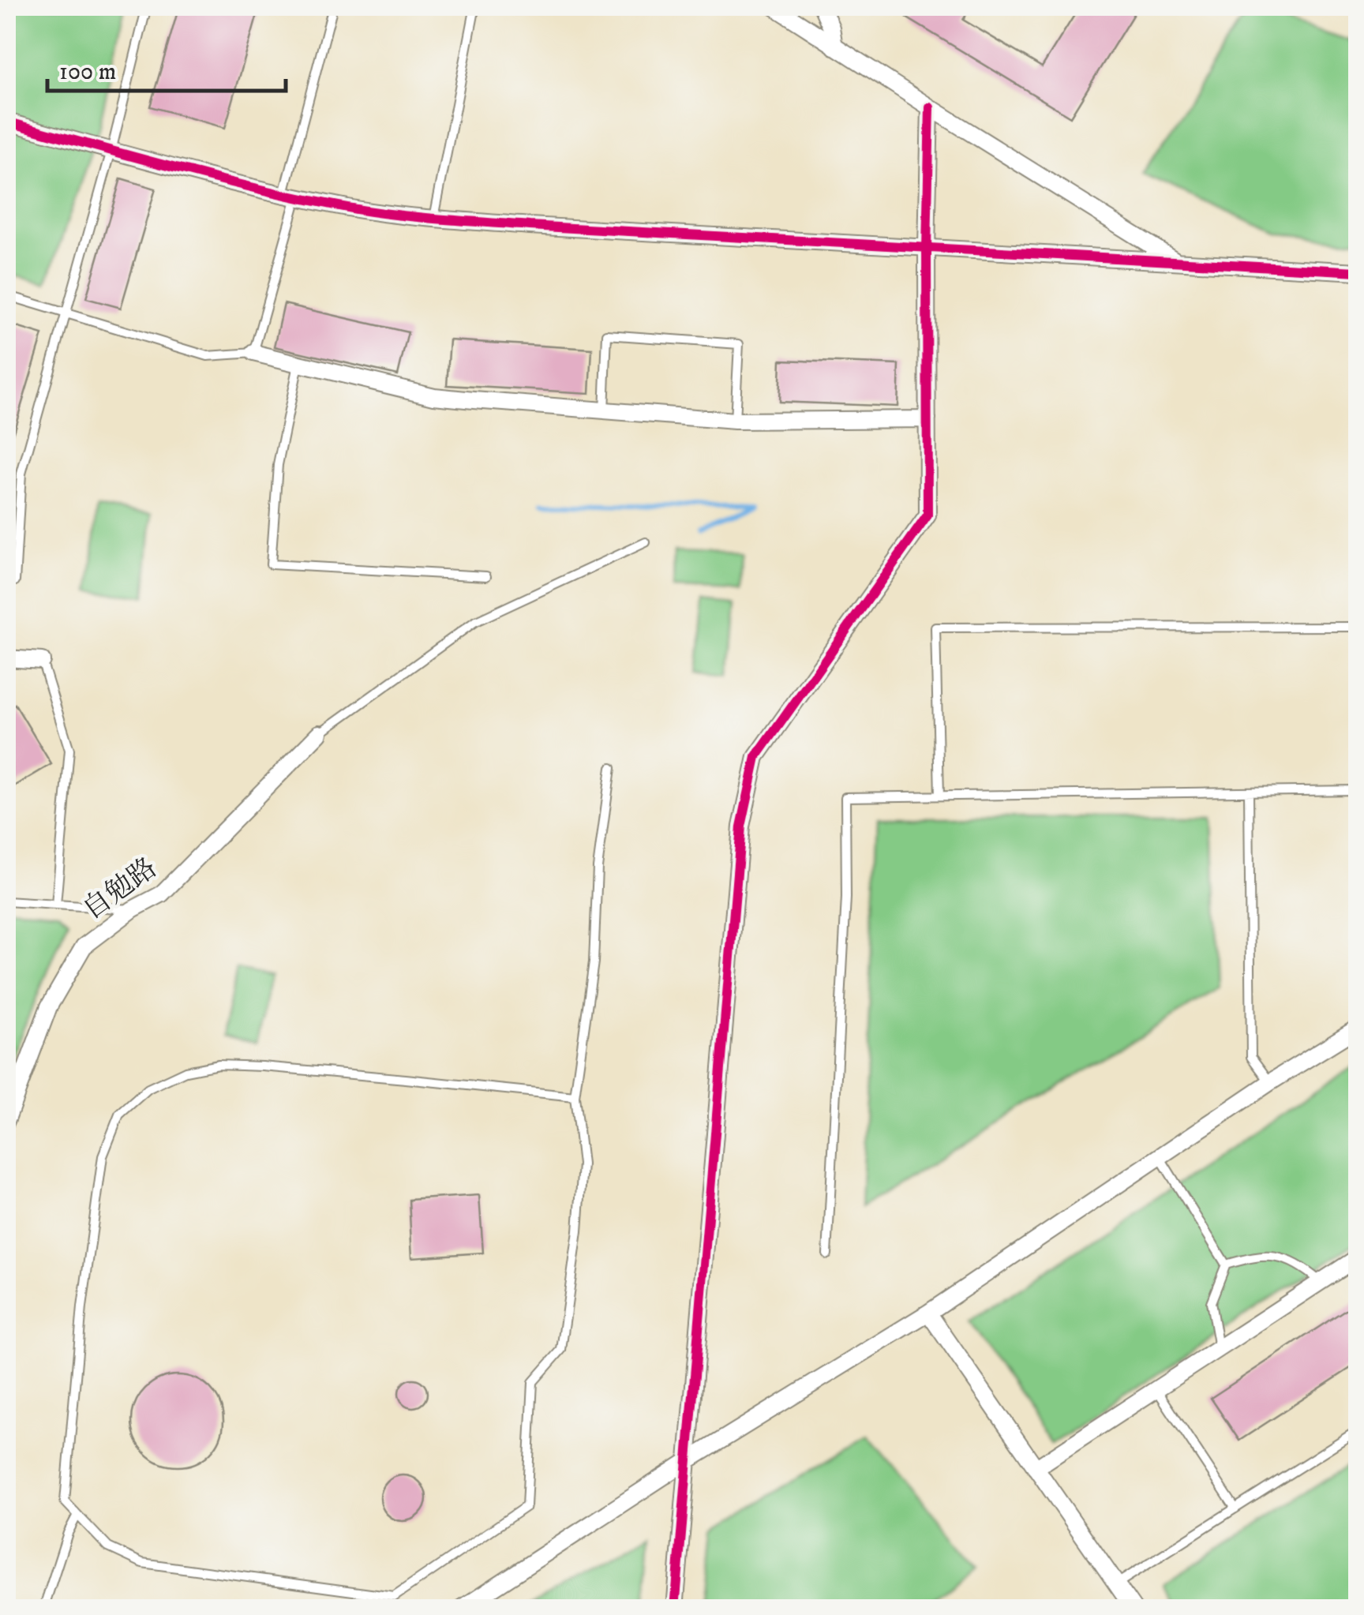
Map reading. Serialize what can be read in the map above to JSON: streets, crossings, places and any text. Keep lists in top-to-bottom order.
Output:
{
  "streets": {
    "street": ["自勉路"]
  },
  "scale_bar": "100 m"
}
